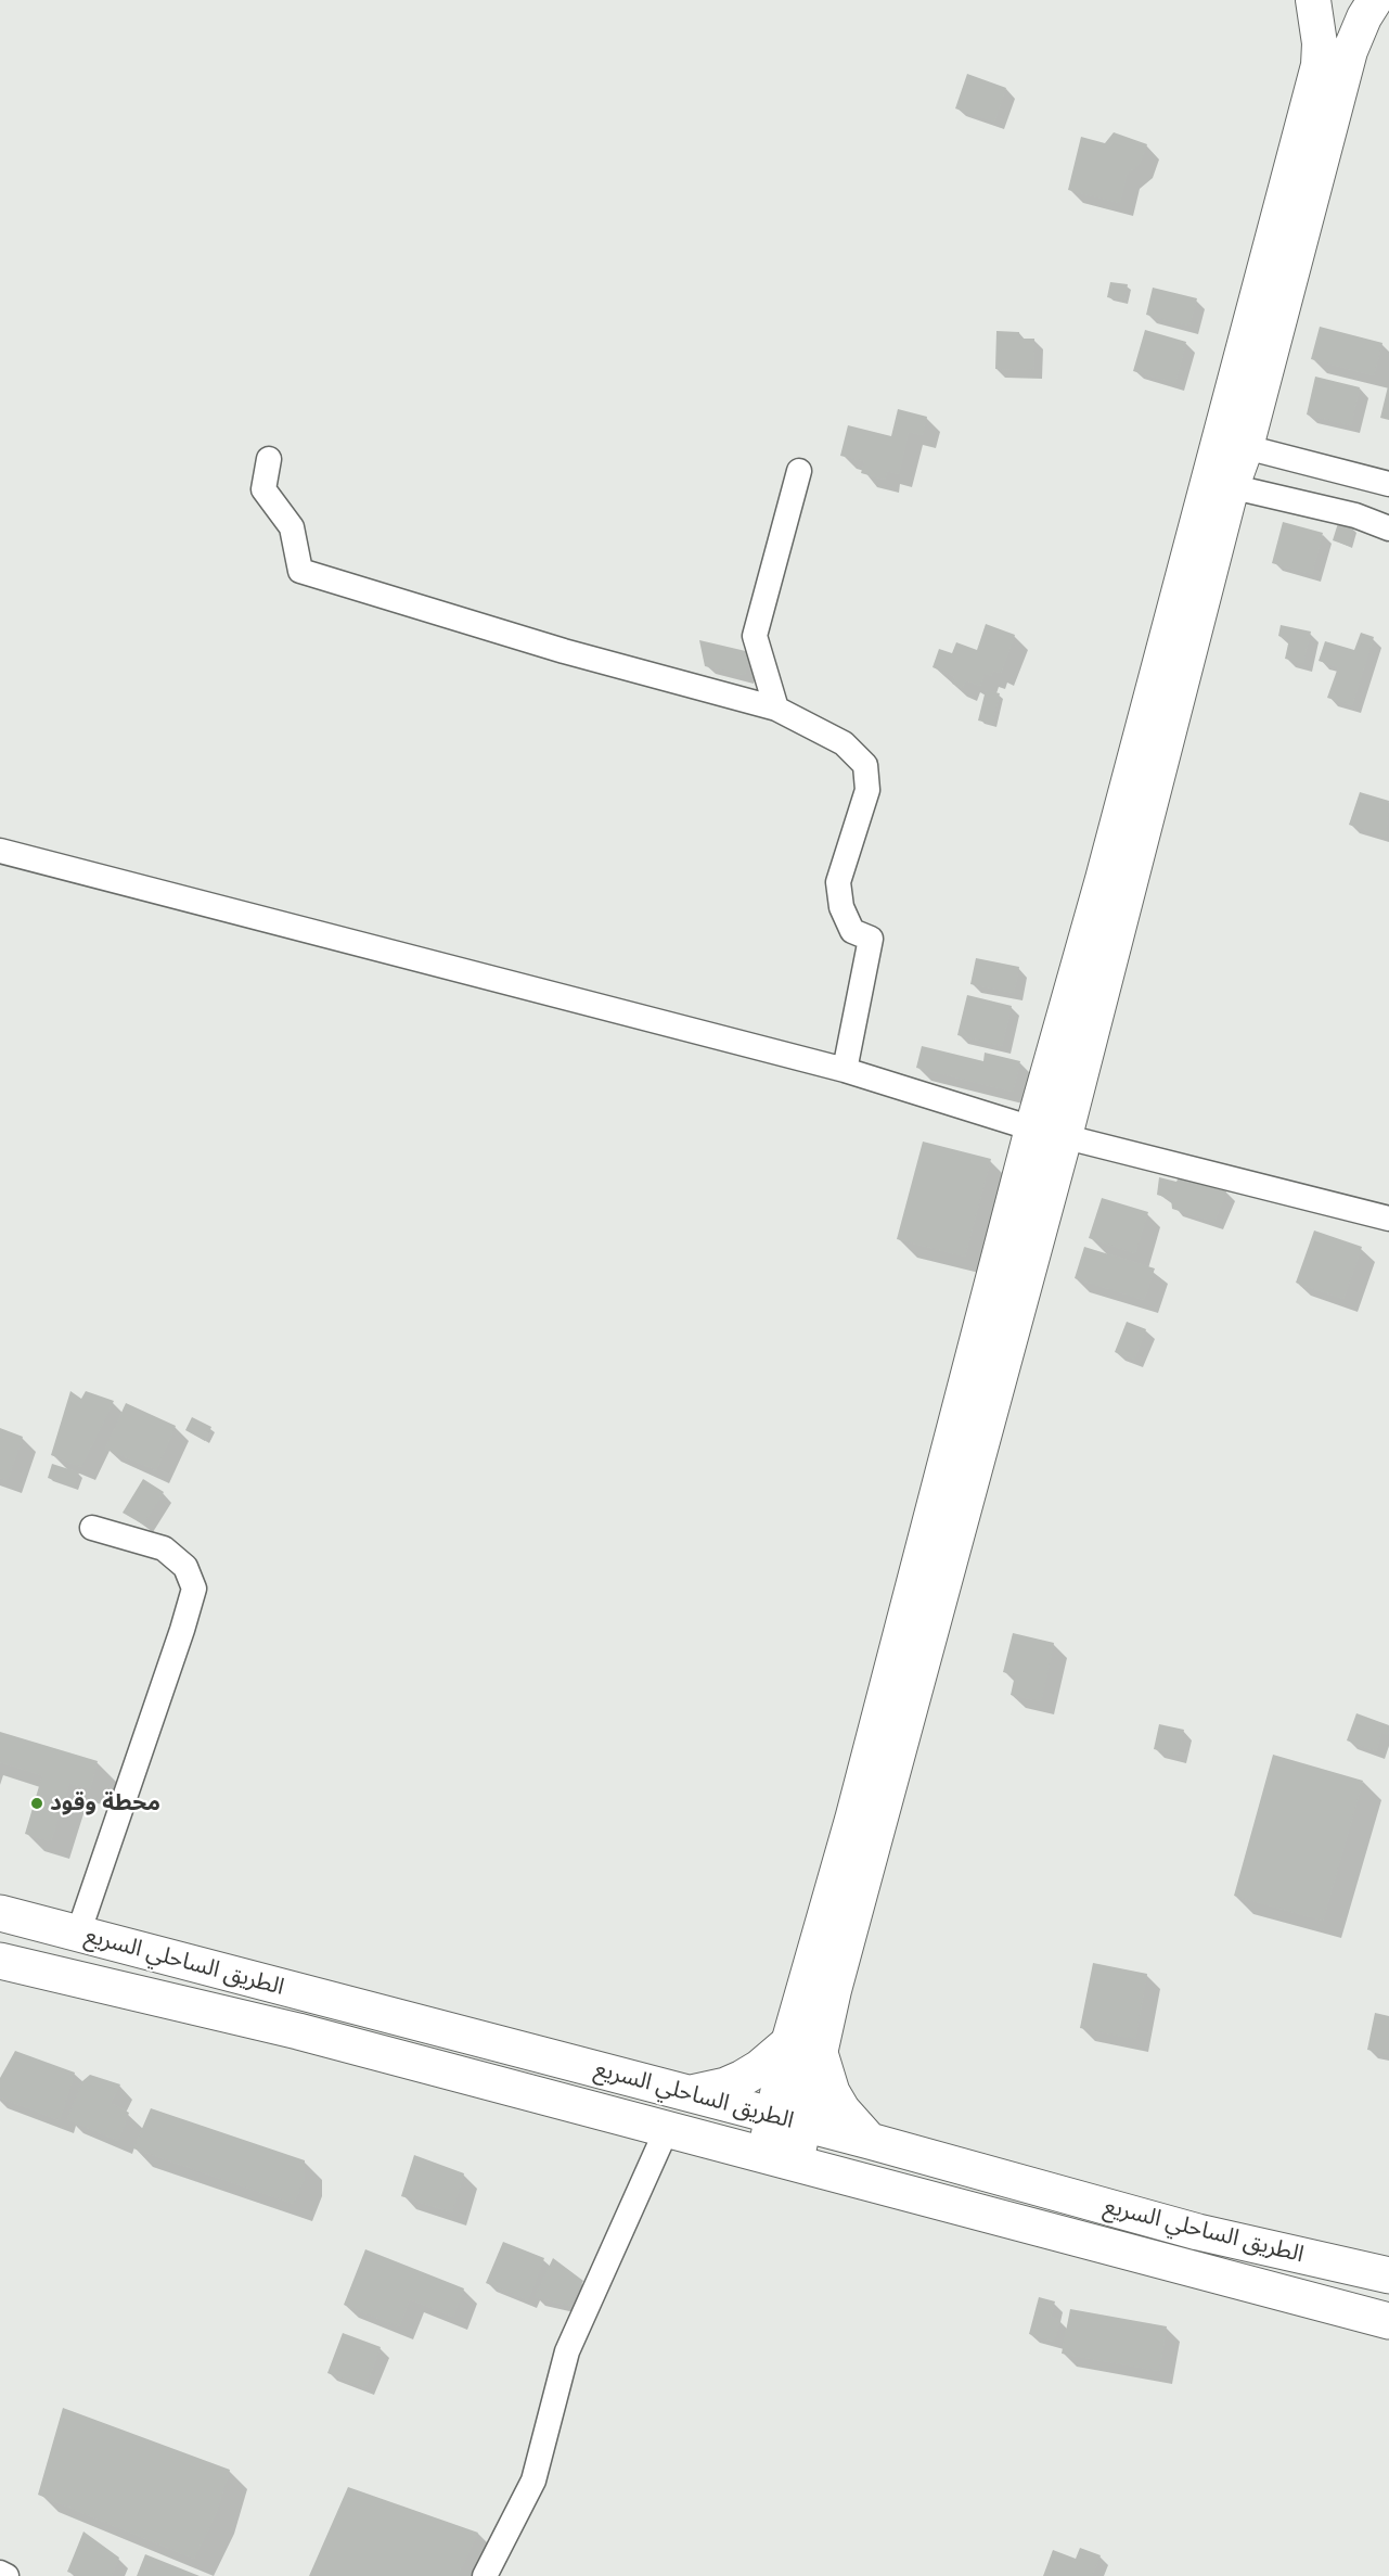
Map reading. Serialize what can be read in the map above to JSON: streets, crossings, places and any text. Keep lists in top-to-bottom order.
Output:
{
  "streets": {
    "highway": ["الطريق الساحلي السريع"]
  },
  "places": ["محطة وقود"]
}
